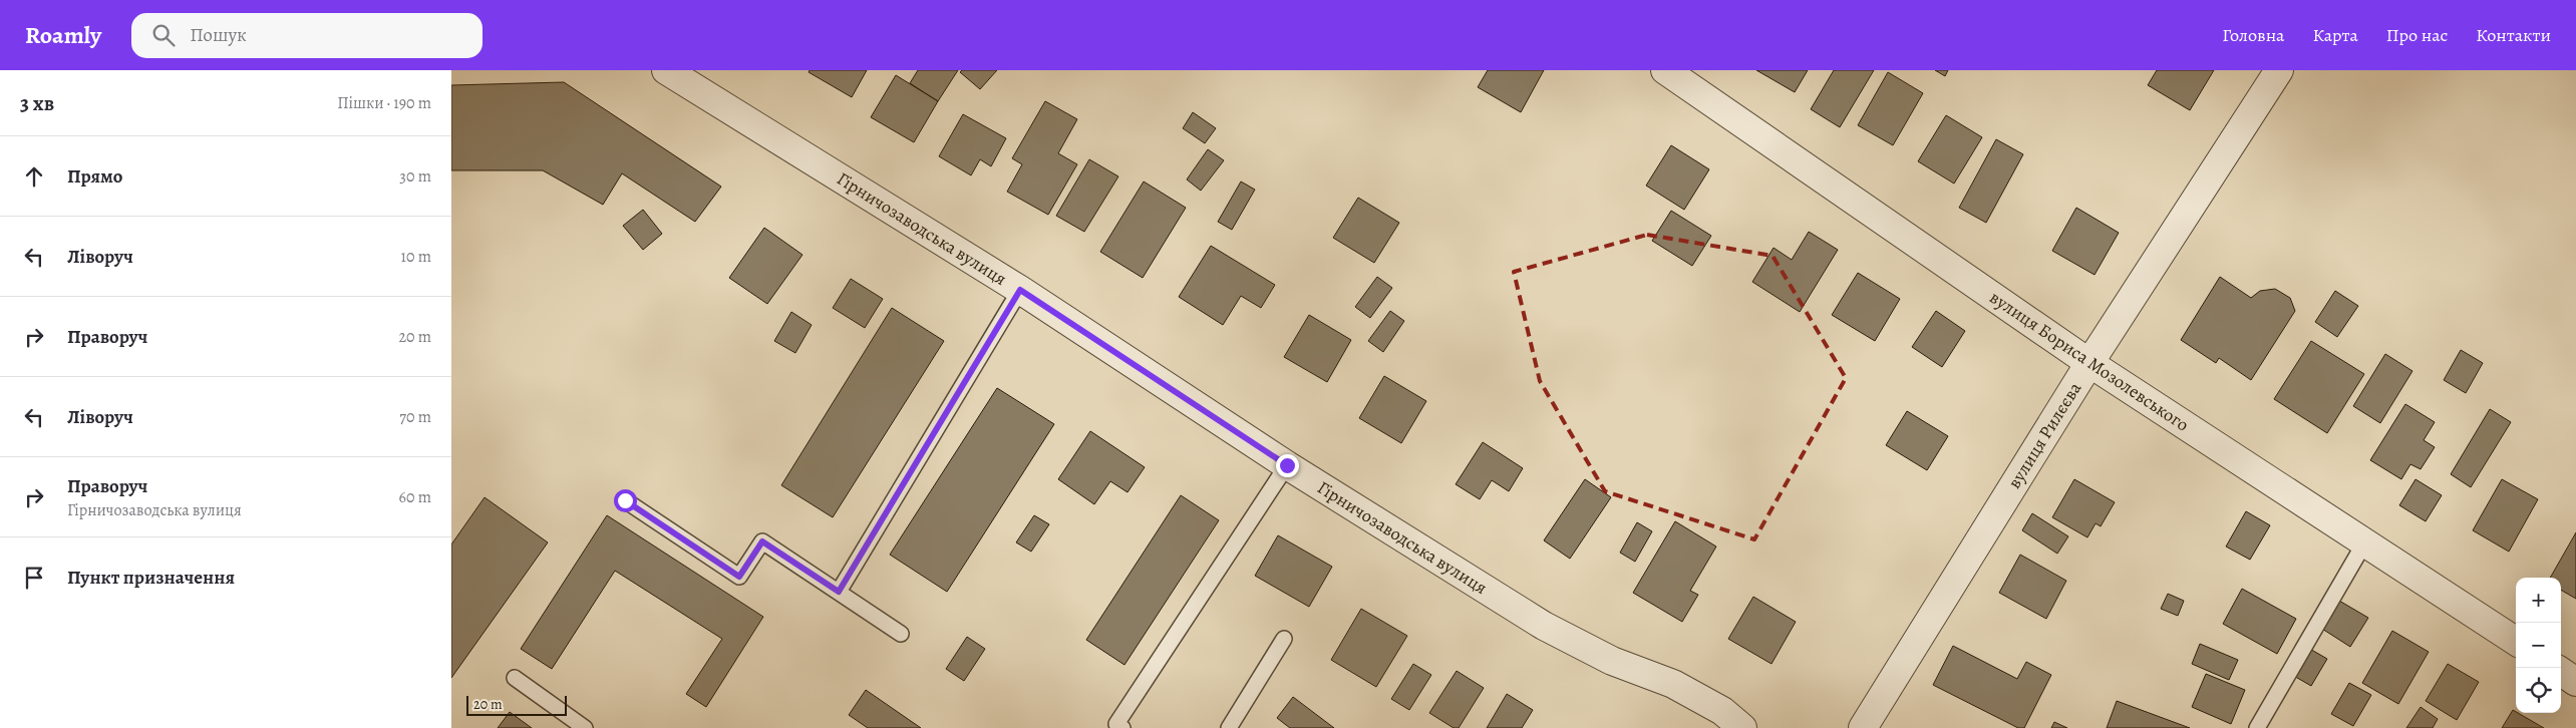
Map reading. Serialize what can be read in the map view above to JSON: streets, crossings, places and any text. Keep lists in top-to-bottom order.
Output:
{
  "streets": {
    "street": ["Гірничозаводська вулиця", "вулиця Бориса Мозолевського", "вулиця Рилєєва"]
  },
  "crossings": [
    ["вулиця Бориса Мозолевського", "вулиця Рилєєва"]
  ],
  "scale_bar": "20 m",
  "page": {
    "header": "Roamly",
    "search": "Пошук",
    "nav": [
      "Головна",
      "Карта",
      "Про нас",
      "Контакти"
    ],
    "heading": ["3 хв", "Пішки · 190 m"],
    "list": [
      ["Прямо", "30 m"],
      ["Ліворуч", "10 m"],
      ["Праворуч", "20 m"],
      ["Ліворуч", "70 m"],
      ["Праворуч", "Гірничозаводська вулиця", "60 m"],
      "Пункт призначення"
    ],
    "map_buttons": ["+", "−"],
    "scale": "20 m"
  }
}
